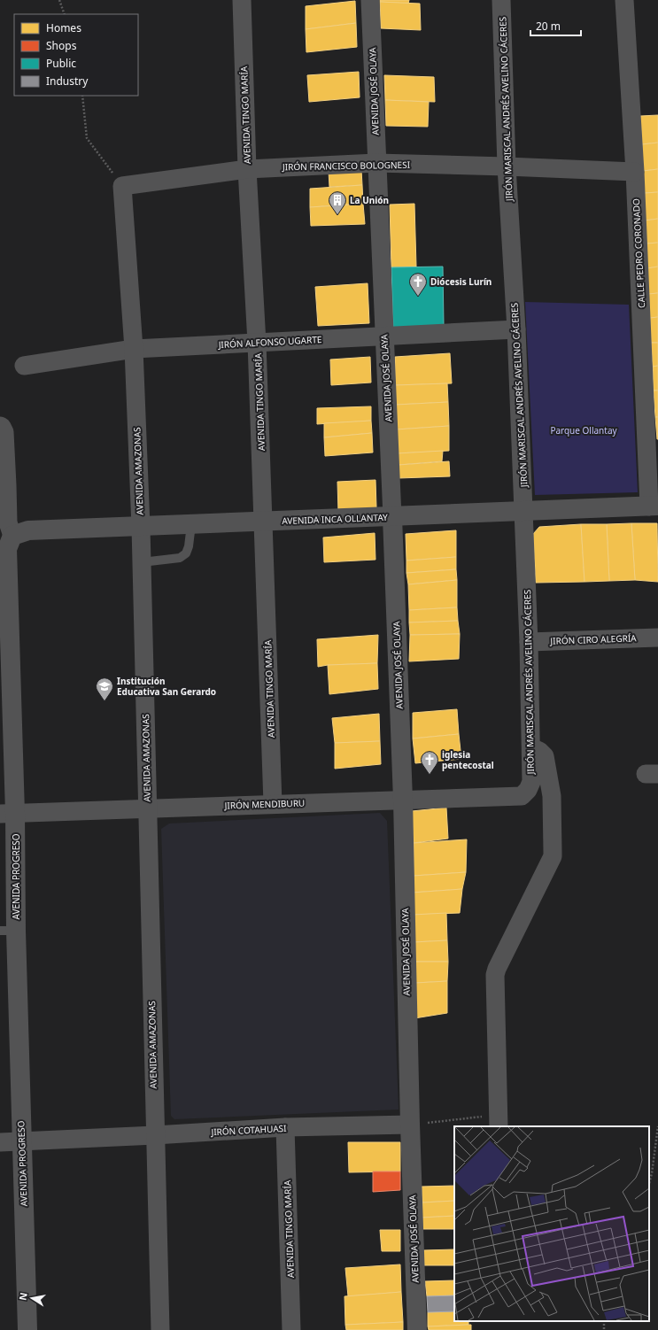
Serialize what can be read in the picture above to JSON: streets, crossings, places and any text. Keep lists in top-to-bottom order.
{
  "streets": {
    "street": [
      "AVENIDA JOSÉ OLAYA",
      "JIRÓN MARISCAL ANDRÉS AVELINO CÁCERES",
      "AVENIDA TINGO MARÍA",
      "JIRÓN FRANCISCO BOLOGNESI",
      "CALLE PEDRO CORONADO",
      "JIRÓN ALFONSO UGARTE",
      "AVENIDA AMAZONAS",
      "AVENIDA INCA OLLANTAY",
      "JIRÓN CIRO ALEGRÍA",
      "JIRÓN MENDIBURU",
      "AVENIDA PROGRESO",
      "JIRÓN COTAHUASI"
    ]
  },
  "crossings": [
    ["AVENIDA JOSÉ OLAYA", "JIRÓN FRANCISCO BOLOGNESI"],
    ["AVENIDA JOSÉ OLAYA", "JIRÓN ALFONSO UGARTE"],
    ["AVENIDA JOSÉ OLAYA", "AVENIDA INCA OLLANTAY"],
    ["AVENIDA JOSÉ OLAYA", "JIRÓN MENDIBURU"],
    ["AVENIDA JOSÉ OLAYA", "JIRÓN COTAHUASI"],
    ["JIRÓN MARISCAL ANDRÉS AVELINO CÁCERES", "JIRÓN FRANCISCO BOLOGNESI"],
    ["JIRÓN MARISCAL ANDRÉS AVELINO CÁCERES", "JIRÓN ALFONSO UGARTE"],
    ["JIRÓN MARISCAL ANDRÉS AVELINO CÁCERES", "AVENIDA INCA OLLANTAY"],
    ["JIRÓN MARISCAL ANDRÉS AVELINO CÁCERES", "JIRÓN CIRO ALEGRÍA"],
    ["JIRÓN MARISCAL ANDRÉS AVELINO CÁCERES", "JIRÓN MENDIBURU"],
    ["AVENIDA TINGO MARÍA", "JIRÓN FRANCISCO BOLOGNESI"],
    ["AVENIDA TINGO MARÍA", "JIRÓN ALFONSO UGARTE"],
    ["AVENIDA TINGO MARÍA", "AVENIDA INCA OLLANTAY"],
    ["AVENIDA TINGO MARÍA", "JIRÓN MENDIBURU"],
    ["AVENIDA TINGO MARÍA", "JIRÓN COTAHUASI"],
    ["JIRÓN FRANCISCO BOLOGNESI", "CALLE PEDRO CORONADO"],
    ["JIRÓN FRANCISCO BOLOGNESI", "AVENIDA AMAZONAS"],
    ["CALLE PEDRO CORONADO", "AVENIDA INCA OLLANTAY"],
    ["JIRÓN ALFONSO UGARTE", "AVENIDA AMAZONAS"],
    ["AVENIDA AMAZONAS", "AVENIDA INCA OLLANTAY"],
    ["AVENIDA AMAZONAS", "JIRÓN MENDIBURU"],
    ["AVENIDA AMAZONAS", "JIRÓN COTAHUASI"],
    ["AVENIDA INCA OLLANTAY", "AVENIDA PROGRESO"],
    ["JIRÓN MENDIBURU", "AVENIDA PROGRESO"],
    ["AVENIDA PROGRESO", "JIRÓN COTAHUASI"]
  ],
  "parks": ["Parque Ollantay"],
  "places": {
    "building": ["La Unión"],
    "church": ["Diócesis Lurín", "iglesia pentecostal"],
    "school or university": ["Institución Educativa San Gerardo"]
  },
  "legend": [
    "Homes",
    "Shops",
    "Public",
    "Industry"
  ],
  "scale_bar": "20 m",
  "north": "left"
}
